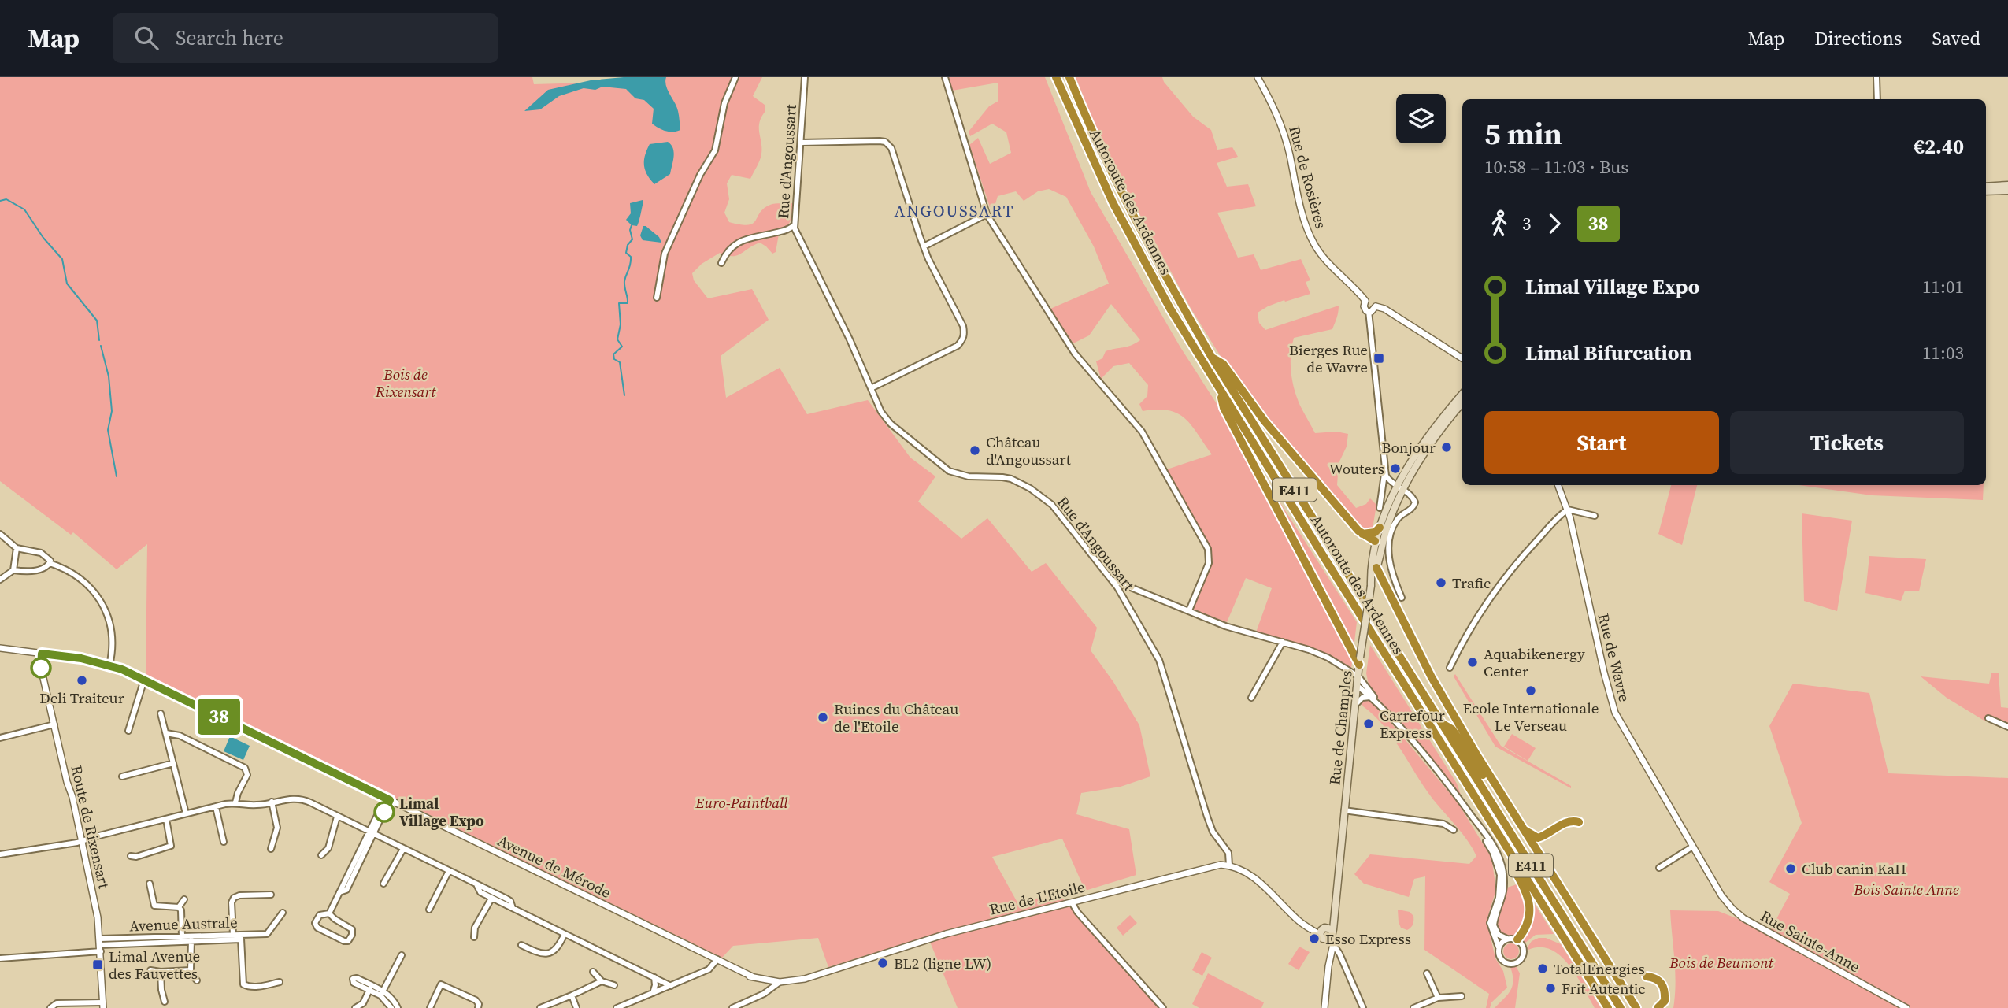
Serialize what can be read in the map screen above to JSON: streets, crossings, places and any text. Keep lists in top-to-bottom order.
{
  "streets": {
    "highway": ["Autoroute des Ardennes", "E411"],
    "main road": ["Rue de Champles"],
    "street": [
      "Rue d'Angoussart",
      "Rue de Rosières",
      "Rue de Wavre",
      "Route de Rixensart",
      "Avenue de Mérode",
      "Rue de L'Etoile",
      "Avenue Australe",
      "Rue Sainte-Anne"
    ]
  },
  "crossings": [
    ["Rue d'Angoussart", "Rue de L'Etoile"],
    ["Rue de Wavre", "Rue Sainte-Anne"],
    ["Route de Rixensart", "Avenue de Mérode"],
    ["Route de Rixensart", "Avenue Australe"],
    ["Avenue de Mérode", "Rue de L'Etoile"]
  ],
  "districts": ["ANGOUSSART"],
  "parks": [
    "Bois de Rixensart",
    "Euro-Paintball",
    "Bois Sainte Anne",
    "Bois de Beumont"
  ],
  "places": {
    "transit": ["Bierges Rue de Wavre", "Limal Avenue des Fauvettes"],
    "other": [
      "Bonjour",
      "Château d'Angoussart",
      "Wouters",
      "Trafic",
      "Aquabikenergy Center",
      "Deli Traiteur",
      "Ecole Internationale Le Verseau",
      "Ruines du Château de l'Etoile",
      "Carrefour Express",
      "Limal Village Expo",
      "Club canin KaH",
      "Esso Express",
      "BL2 (ligne LW)",
      "TotalEnergies",
      "Frit Autentic"
    ]
  },
  "lines": ["bus line 38"],
  "page": {
    "header": "Map",
    "search": "Search here",
    "nav": ["Map", "Directions", "Saved"],
    "on_map": "38",
    "heading": ["5 min", "10:58 – 11:03 · Bus", "€2.40"],
    "legs": ["3", "38"],
    "list": [
      {
        "name": "Limal Village Expo",
        "value": "11:01"
      },
      {
        "name": "Limal Bifurcation",
        "value": "11:03"
      }
    ],
    "buttons": ["Start", "Tickets"]
  }
}
